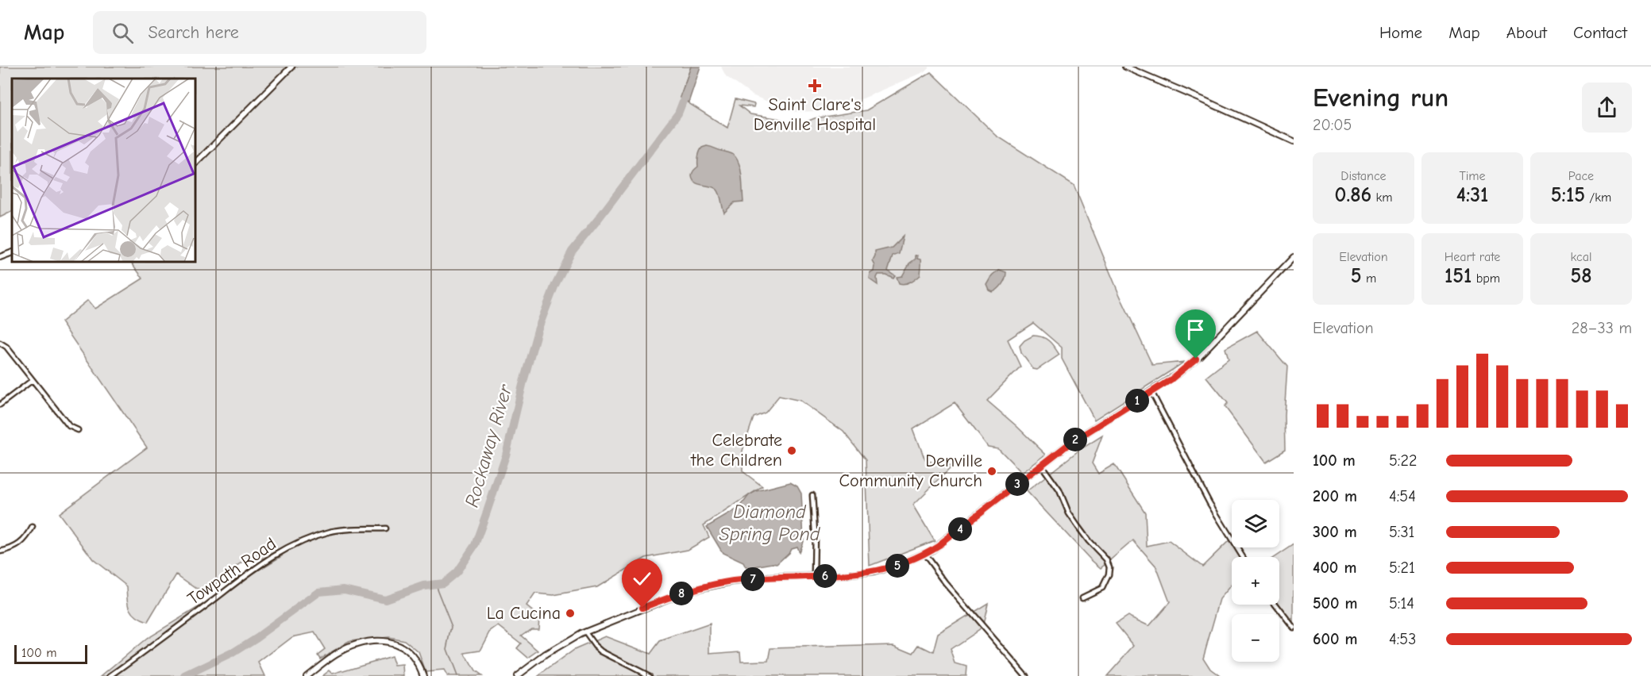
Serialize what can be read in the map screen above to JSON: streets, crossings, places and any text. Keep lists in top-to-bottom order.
{
  "streets": {
    "street": ["Towpath Road"]
  },
  "water": ["Rockaway River", "Diamond Spring Pond"],
  "places": {
    "health": ["Saint Clare's Denville Hospital"],
    "other": ["Celebrate the Children", "Denville Community Church", "La Cucina"]
  },
  "scale_bar": "100 m",
  "page": {
    "header": "Map",
    "search": "Search here",
    "nav": [
      "Home",
      "Map",
      "About",
      "Contact"
    ],
    "heading": ["Evening run", "20:05"],
    "stats": [
      ["Distance", "0.86 km"],
      ["Time", "4:31"],
      ["Pace", "5:15 /km"],
      ["Elevation", "5 m"],
      ["Heart rate", "151 bpm"],
      ["kcal", "58"]
    ],
    "chart": ["Elevation", "28–33 m"],
    "pins": [
      "1",
      "2",
      "3",
      "4",
      "5",
      "6",
      "7",
      "8"
    ],
    "list": [
      {
        "name": "100 m",
        "note": "5:22"
      },
      {
        "name": "200 m",
        "note": "4:54"
      },
      {
        "name": "300 m",
        "note": "5:31"
      },
      {
        "name": "400 m",
        "note": "5:21"
      },
      {
        "name": "500 m",
        "note": "5:14"
      },
      {
        "name": "600 m",
        "note": "4:53"
      }
    ],
    "map_buttons": ["+", "−"],
    "scale": "100 m"
  }
}
